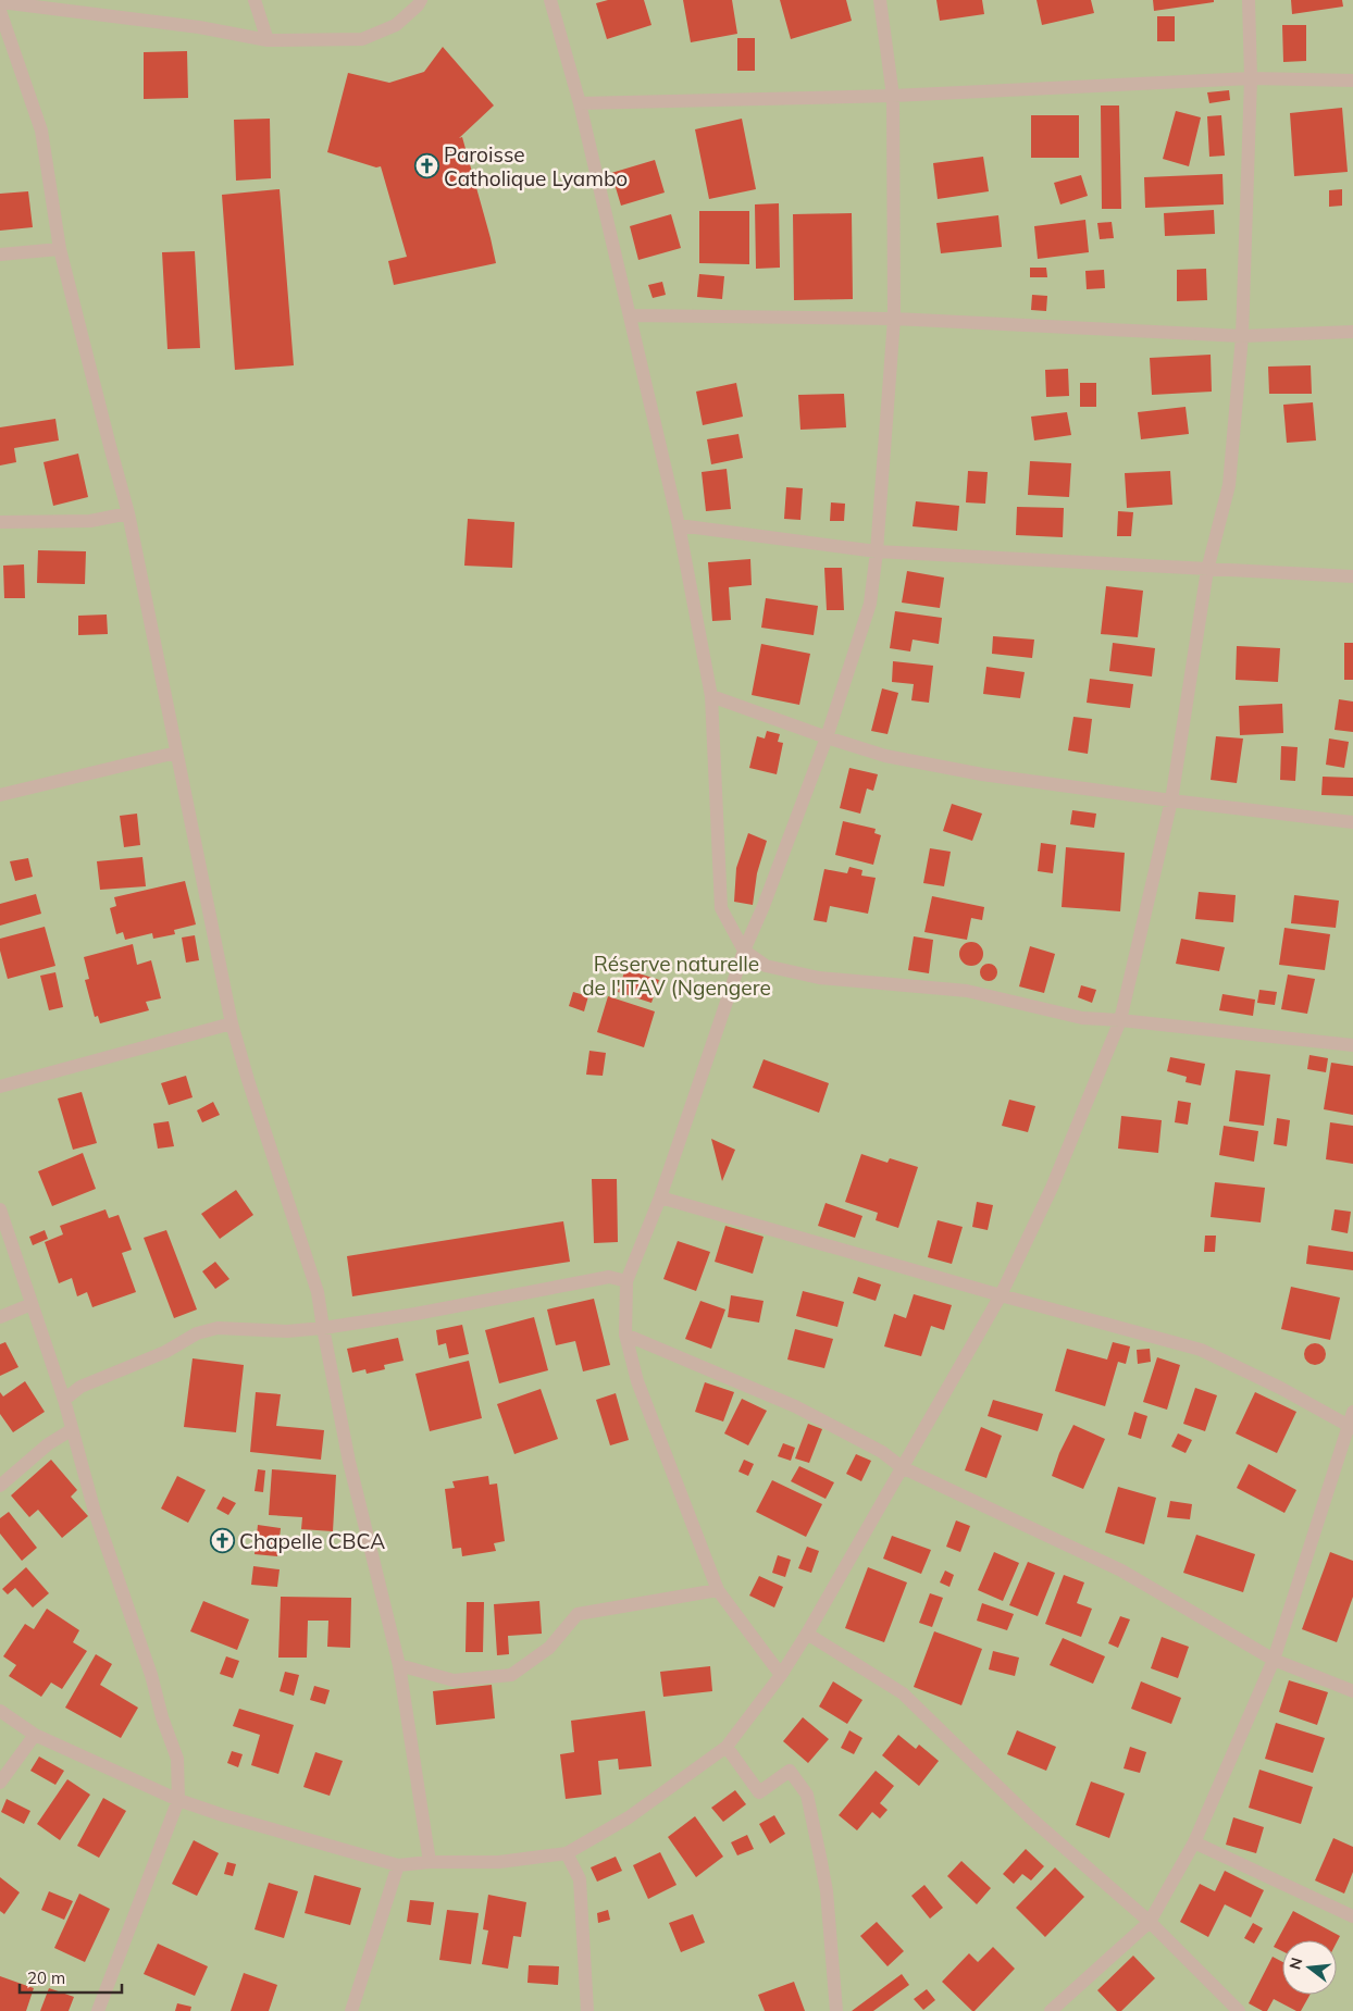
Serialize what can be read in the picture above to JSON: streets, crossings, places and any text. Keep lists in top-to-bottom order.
{
  "parks": ["Réserve naturelle de l'ITAV (Ngengere"],
  "places": {
    "church": ["Paroisse Catholique Lyambo", "Chapelle CBCA"]
  },
  "scale_bar": "20 m",
  "north": "left"
}
